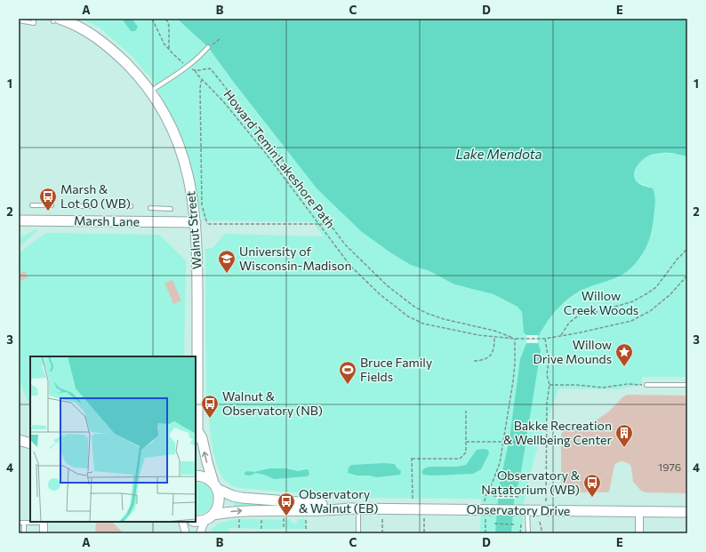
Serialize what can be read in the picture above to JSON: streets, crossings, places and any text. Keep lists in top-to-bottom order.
{
  "streets": {
    "street": ["Marsh Lane", "Walnut Street", "Observatory Drive"],
    "path": ["Howard Temin Lakeshore Path"]
  },
  "crossings": [
    ["Marsh Lane", "Walnut Street"],
    ["Walnut Street", "Observatory Drive"]
  ],
  "water": ["Lake Mendota"],
  "parks": ["Willow Creek Woods"],
  "places": {
    "bus stop": [
      "Marsh & Lot 60 (WB)",
      "Walnut & Observatory (NB)",
      "Observatory & Natatorium (WB)",
      "Observatory & Walnut (EB)"
    ],
    "school or university": ["University of Wisconsin-Madison"],
    "place": ["Willow Drive Mounds"],
    "sports": ["Bruce Family Fields"],
    "building": ["Bakke Recreation & Wellbeing Center"]
  },
  "house_numbers": ["1976"],
  "grid": {
    "columns": [
      "A",
      "B",
      "C",
      "D",
      "E"
    ],
    "rows": [
      "1",
      "2",
      "3",
      "4"
    ]
  }
}
